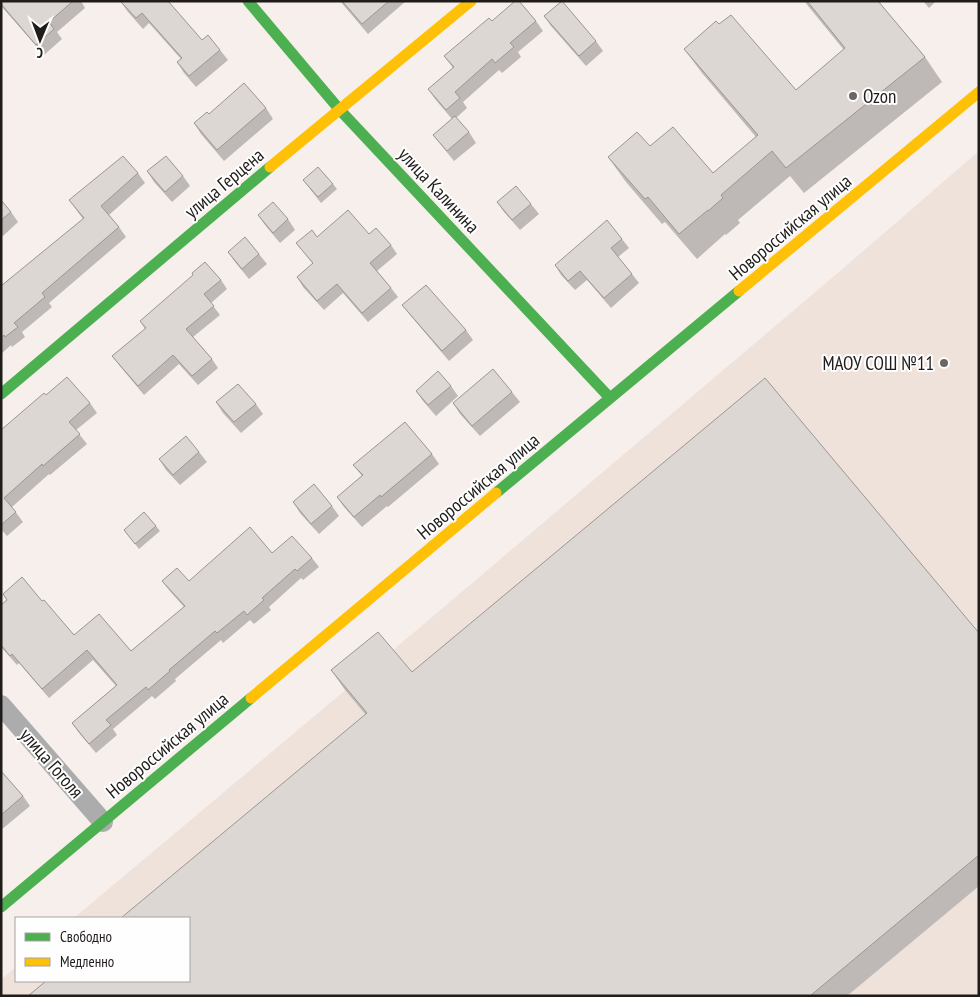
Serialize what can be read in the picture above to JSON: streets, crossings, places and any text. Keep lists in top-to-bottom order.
{
  "streets": {
    "main road": ["улица Герцена", "улица Калинина", "Новороссийская улица"],
    "street": ["улица Гоголя"]
  },
  "crossings": [
    ["улица Герцена", "улица Калинина"],
    ["улица Калинина", "Новороссийская улица"],
    ["Новороссийская улица", "улица Гоголя"]
  ],
  "places": ["Ozon", "МАОУ СОШ №11"],
  "legend": ["Свободно", "Медленно"],
  "north": "bottom"
}
